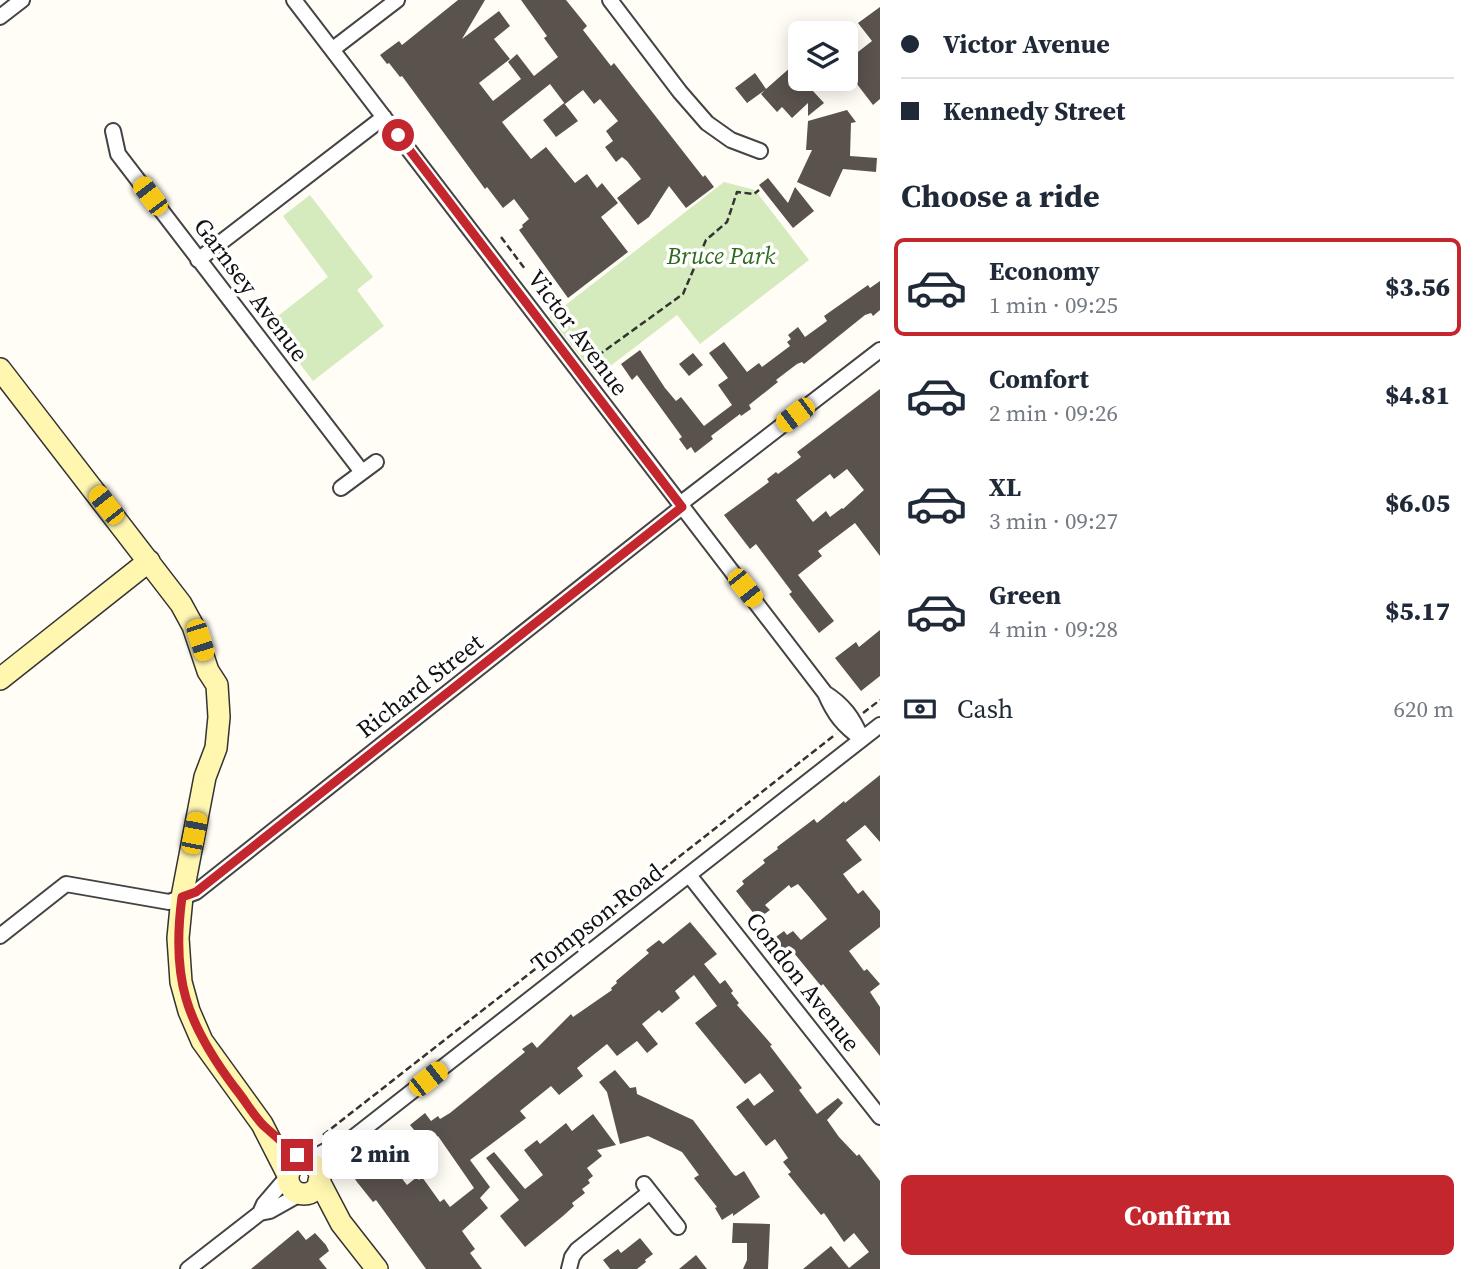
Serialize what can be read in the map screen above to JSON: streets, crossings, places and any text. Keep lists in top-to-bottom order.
{
  "streets": {
    "street": [
      "Garnsey Avenue",
      "Victor Avenue",
      "Richard Street",
      "Tompson Road",
      "Condon Avenue"
    ]
  },
  "crossings": [
    ["Victor Avenue", "Richard Street"],
    ["Victor Avenue", "Tompson Road"],
    ["Tompson Road", "Condon Avenue"]
  ],
  "parks": ["Bruce Park"],
  "page": {
    "banner": ["Victor Avenue", "Kennedy Street"],
    "heading": "Choose a ride",
    "list": [
      {
        "name": "Economy",
        "note": "1 min · 09:25",
        "value": "$3.56"
      },
      {
        "name": "Comfort",
        "note": "2 min · 09:26",
        "value": "$4.81"
      },
      {
        "name": "XL",
        "note": "3 min · 09:27",
        "value": "$6.05"
      },
      {
        "name": "Green",
        "note": "4 min · 09:28",
        "value": "$5.17"
      }
    ],
    "pay": ["Cash", "620 m"],
    "bubble": "2 min",
    "buttons": "Confirm"
  }
}
